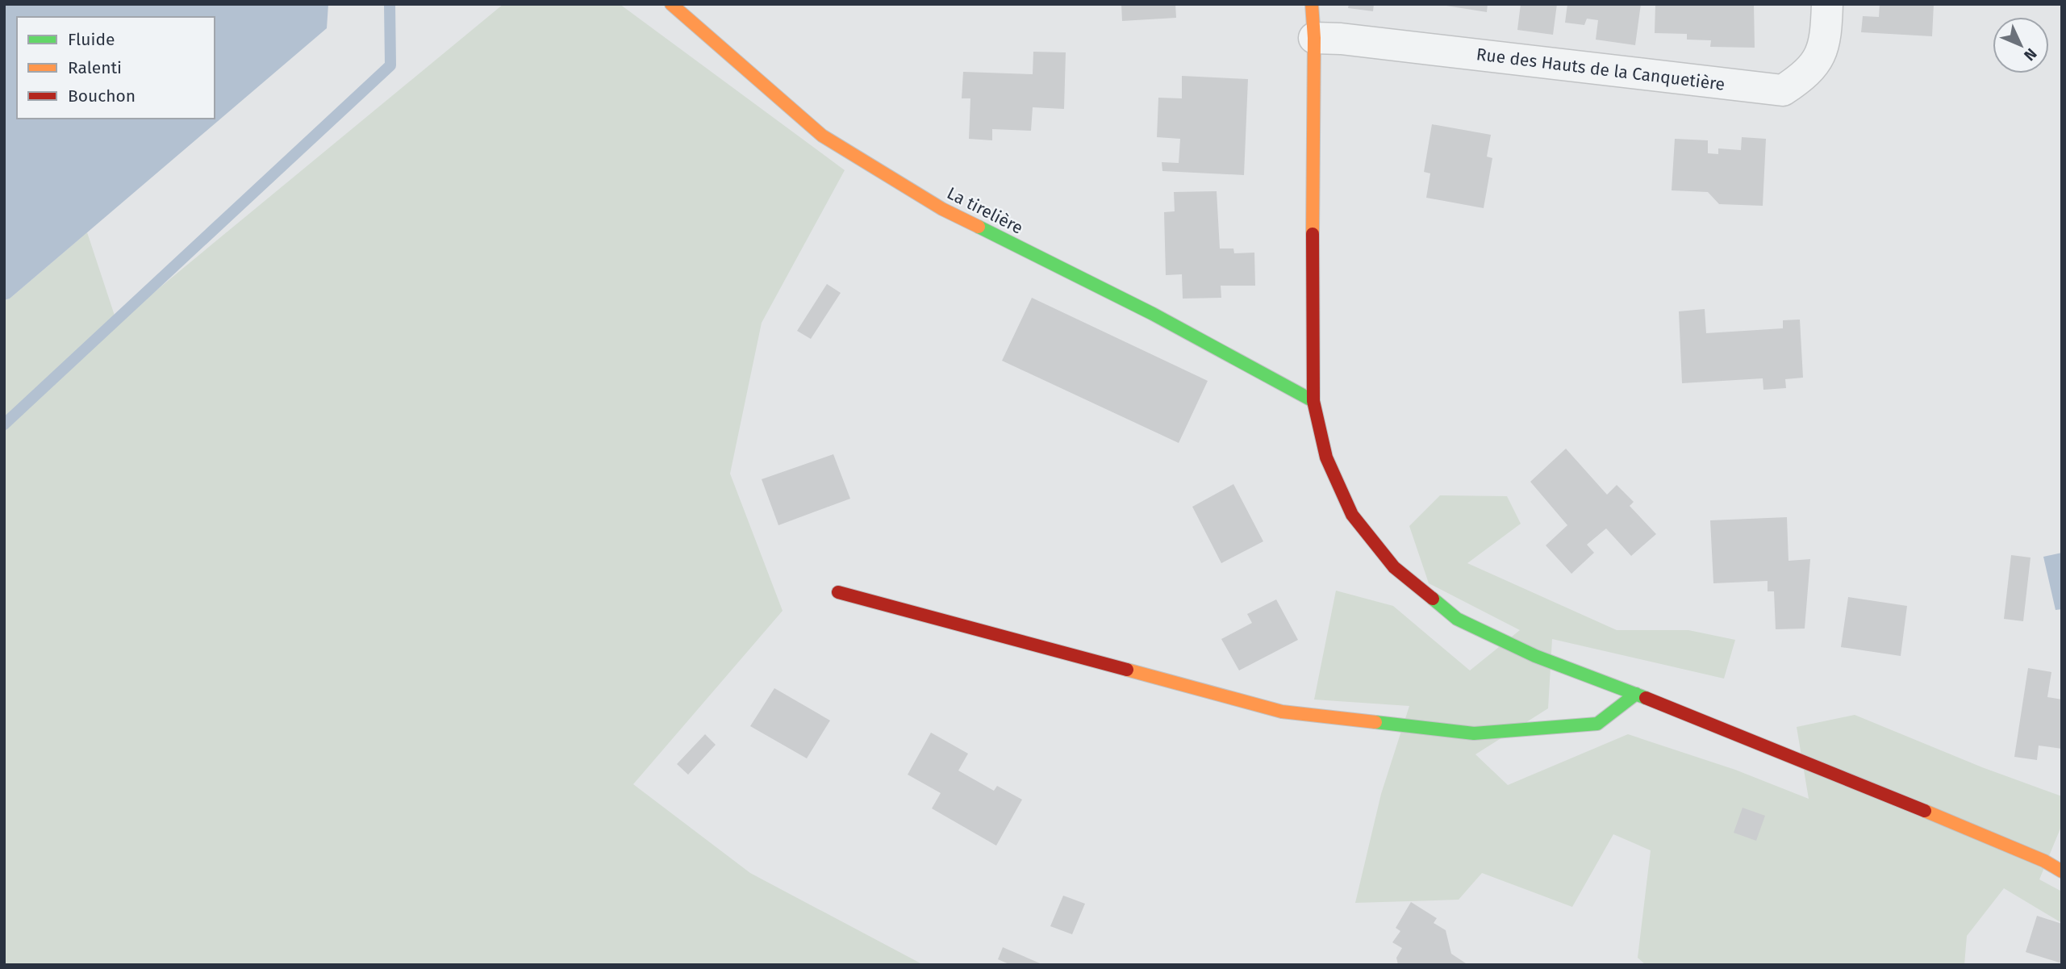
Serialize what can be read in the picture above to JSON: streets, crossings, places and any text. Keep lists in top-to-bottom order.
{
  "streets": {
    "street": ["Rue des Hauts de la Canquetière", "La tirelière"]
  },
  "legend": ["Fluide", "Ralenti", "Bouchon"],
  "north": "bottom right"
}
